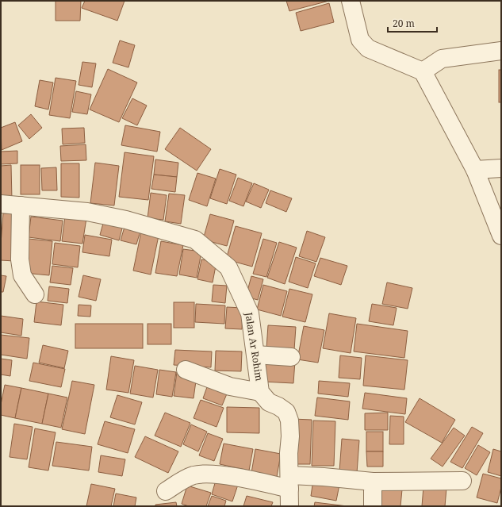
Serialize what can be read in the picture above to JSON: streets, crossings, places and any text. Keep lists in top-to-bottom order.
{
  "streets": {
    "street": ["Jalan Ar Rohim"]
  },
  "scale_bar": "20 m"
}
